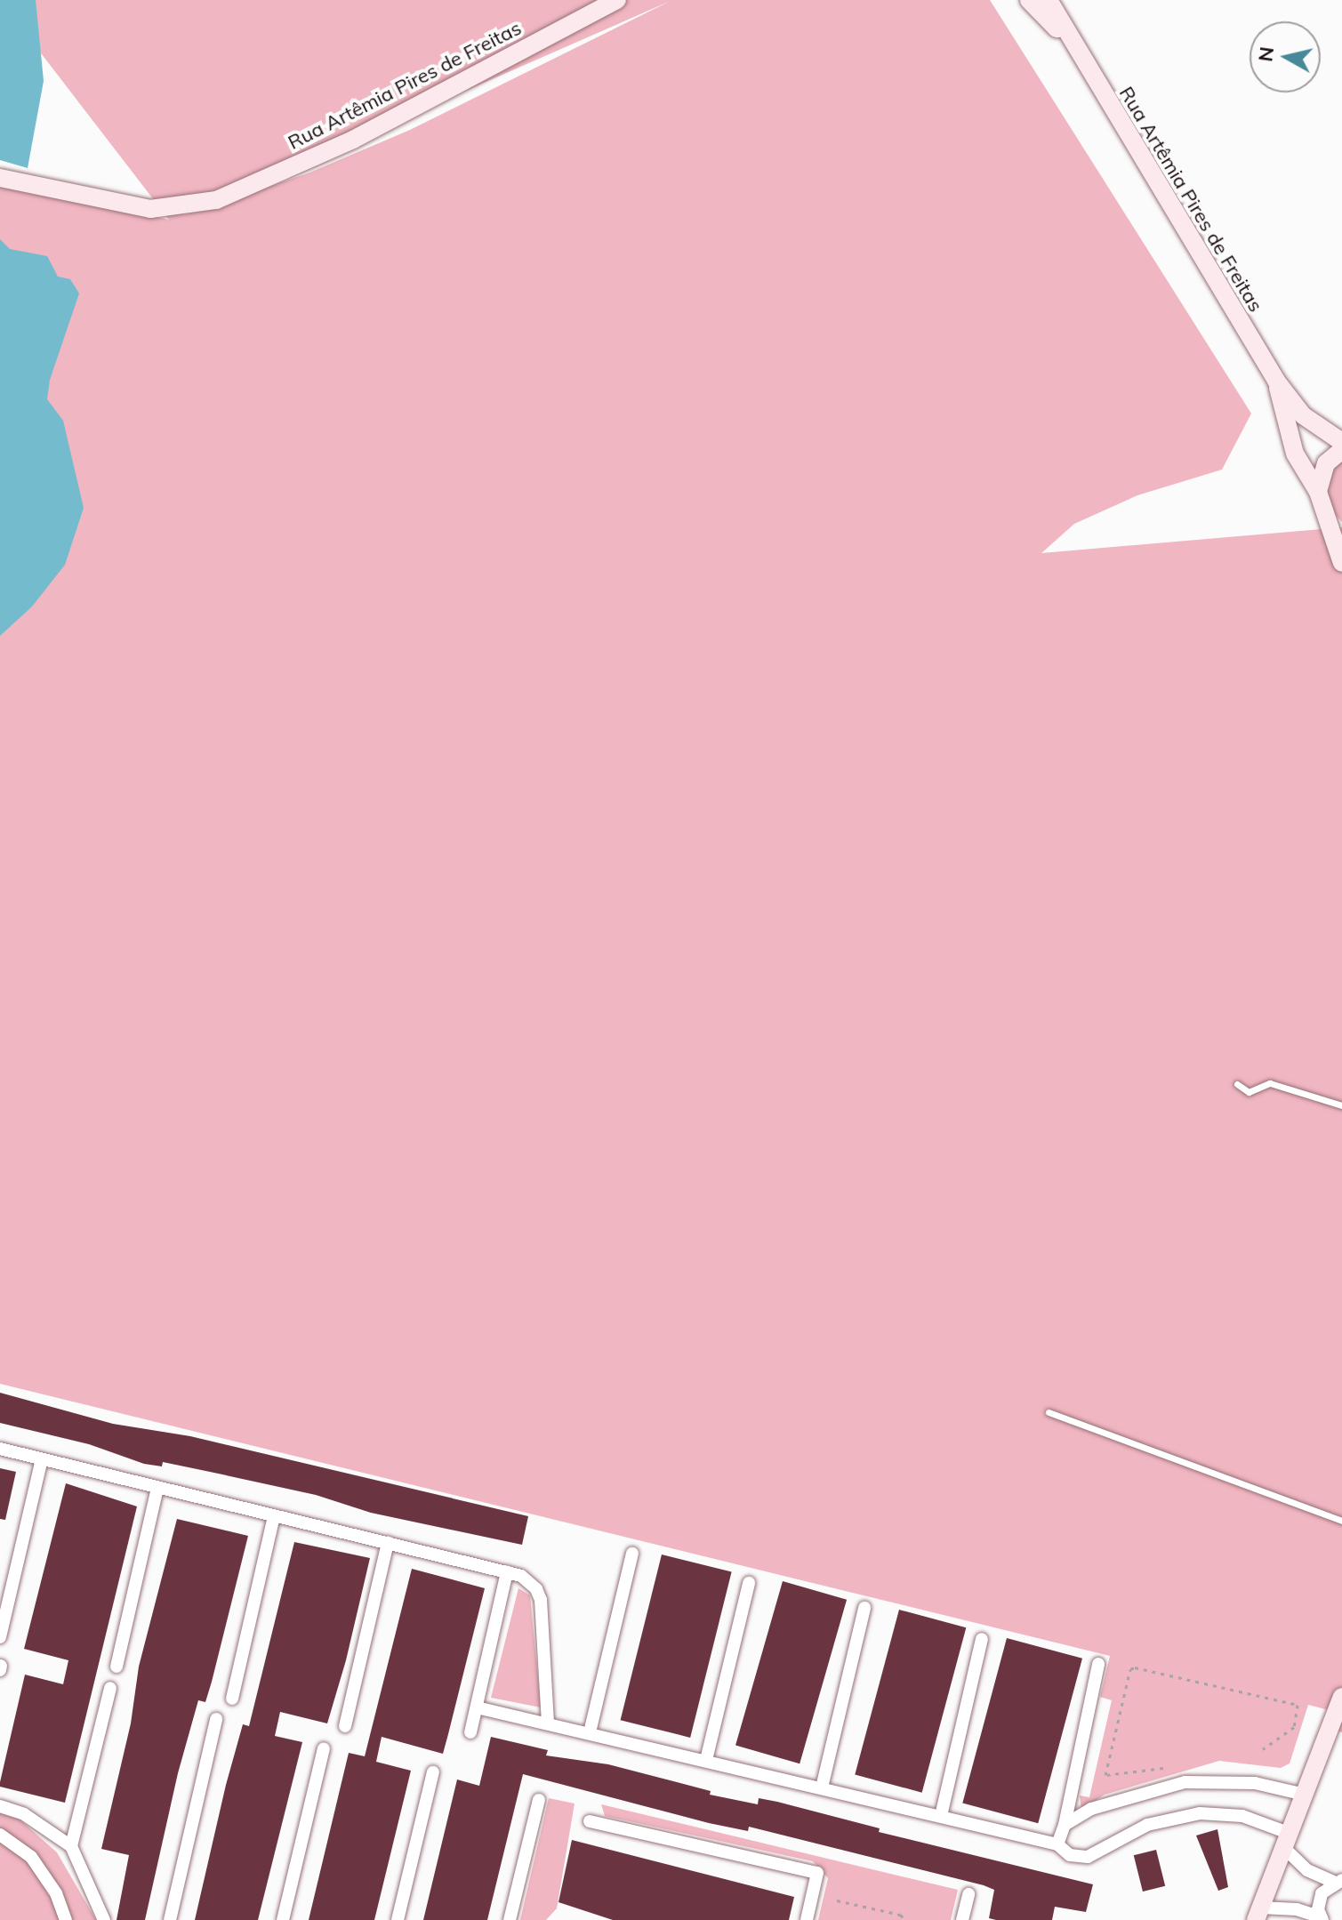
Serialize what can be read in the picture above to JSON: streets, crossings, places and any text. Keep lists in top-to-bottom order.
{
  "streets": {
    "street": ["Rua Artêmia Pires de Freitas"]
  },
  "north": "left"
}
